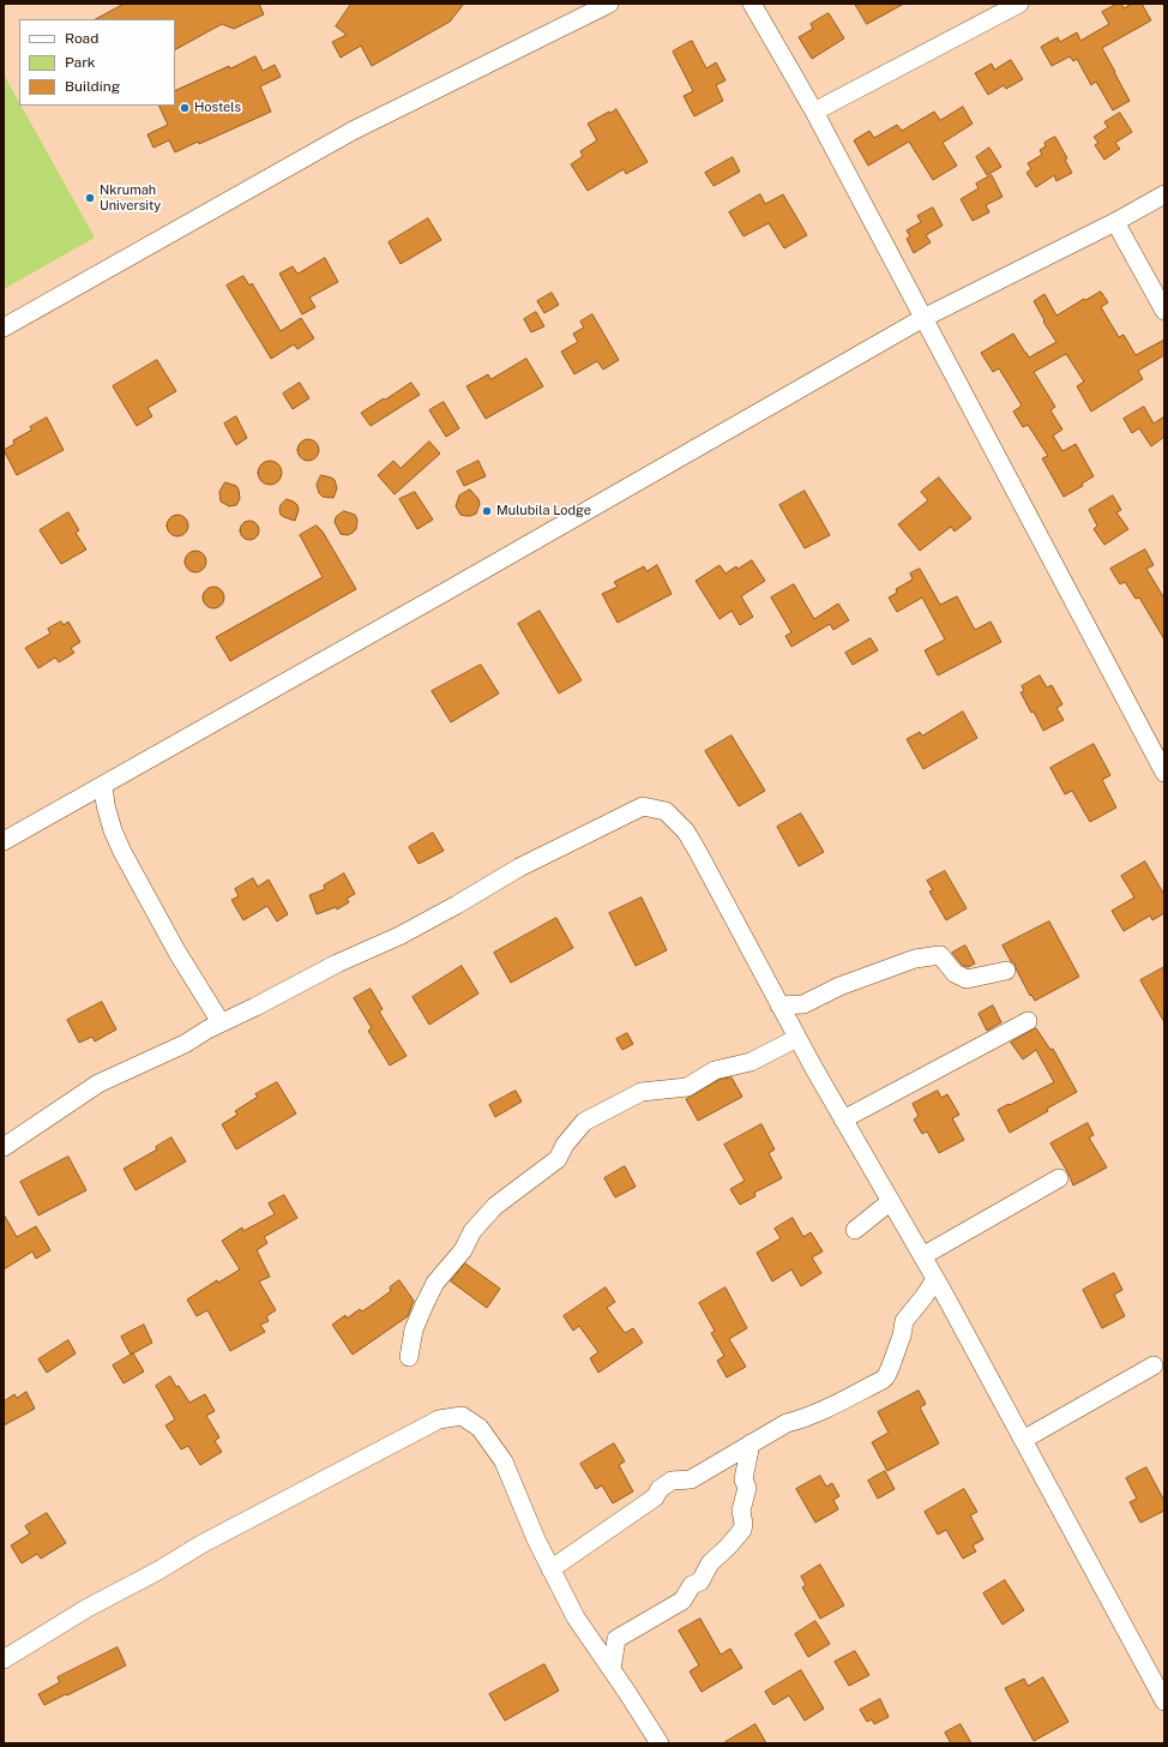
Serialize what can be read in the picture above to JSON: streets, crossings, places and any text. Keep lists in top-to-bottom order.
{
  "places": ["Hostels", "Nkrumah University", "Mulubila Lodge"],
  "legend": ["Road", "Park", "Building"]
}
